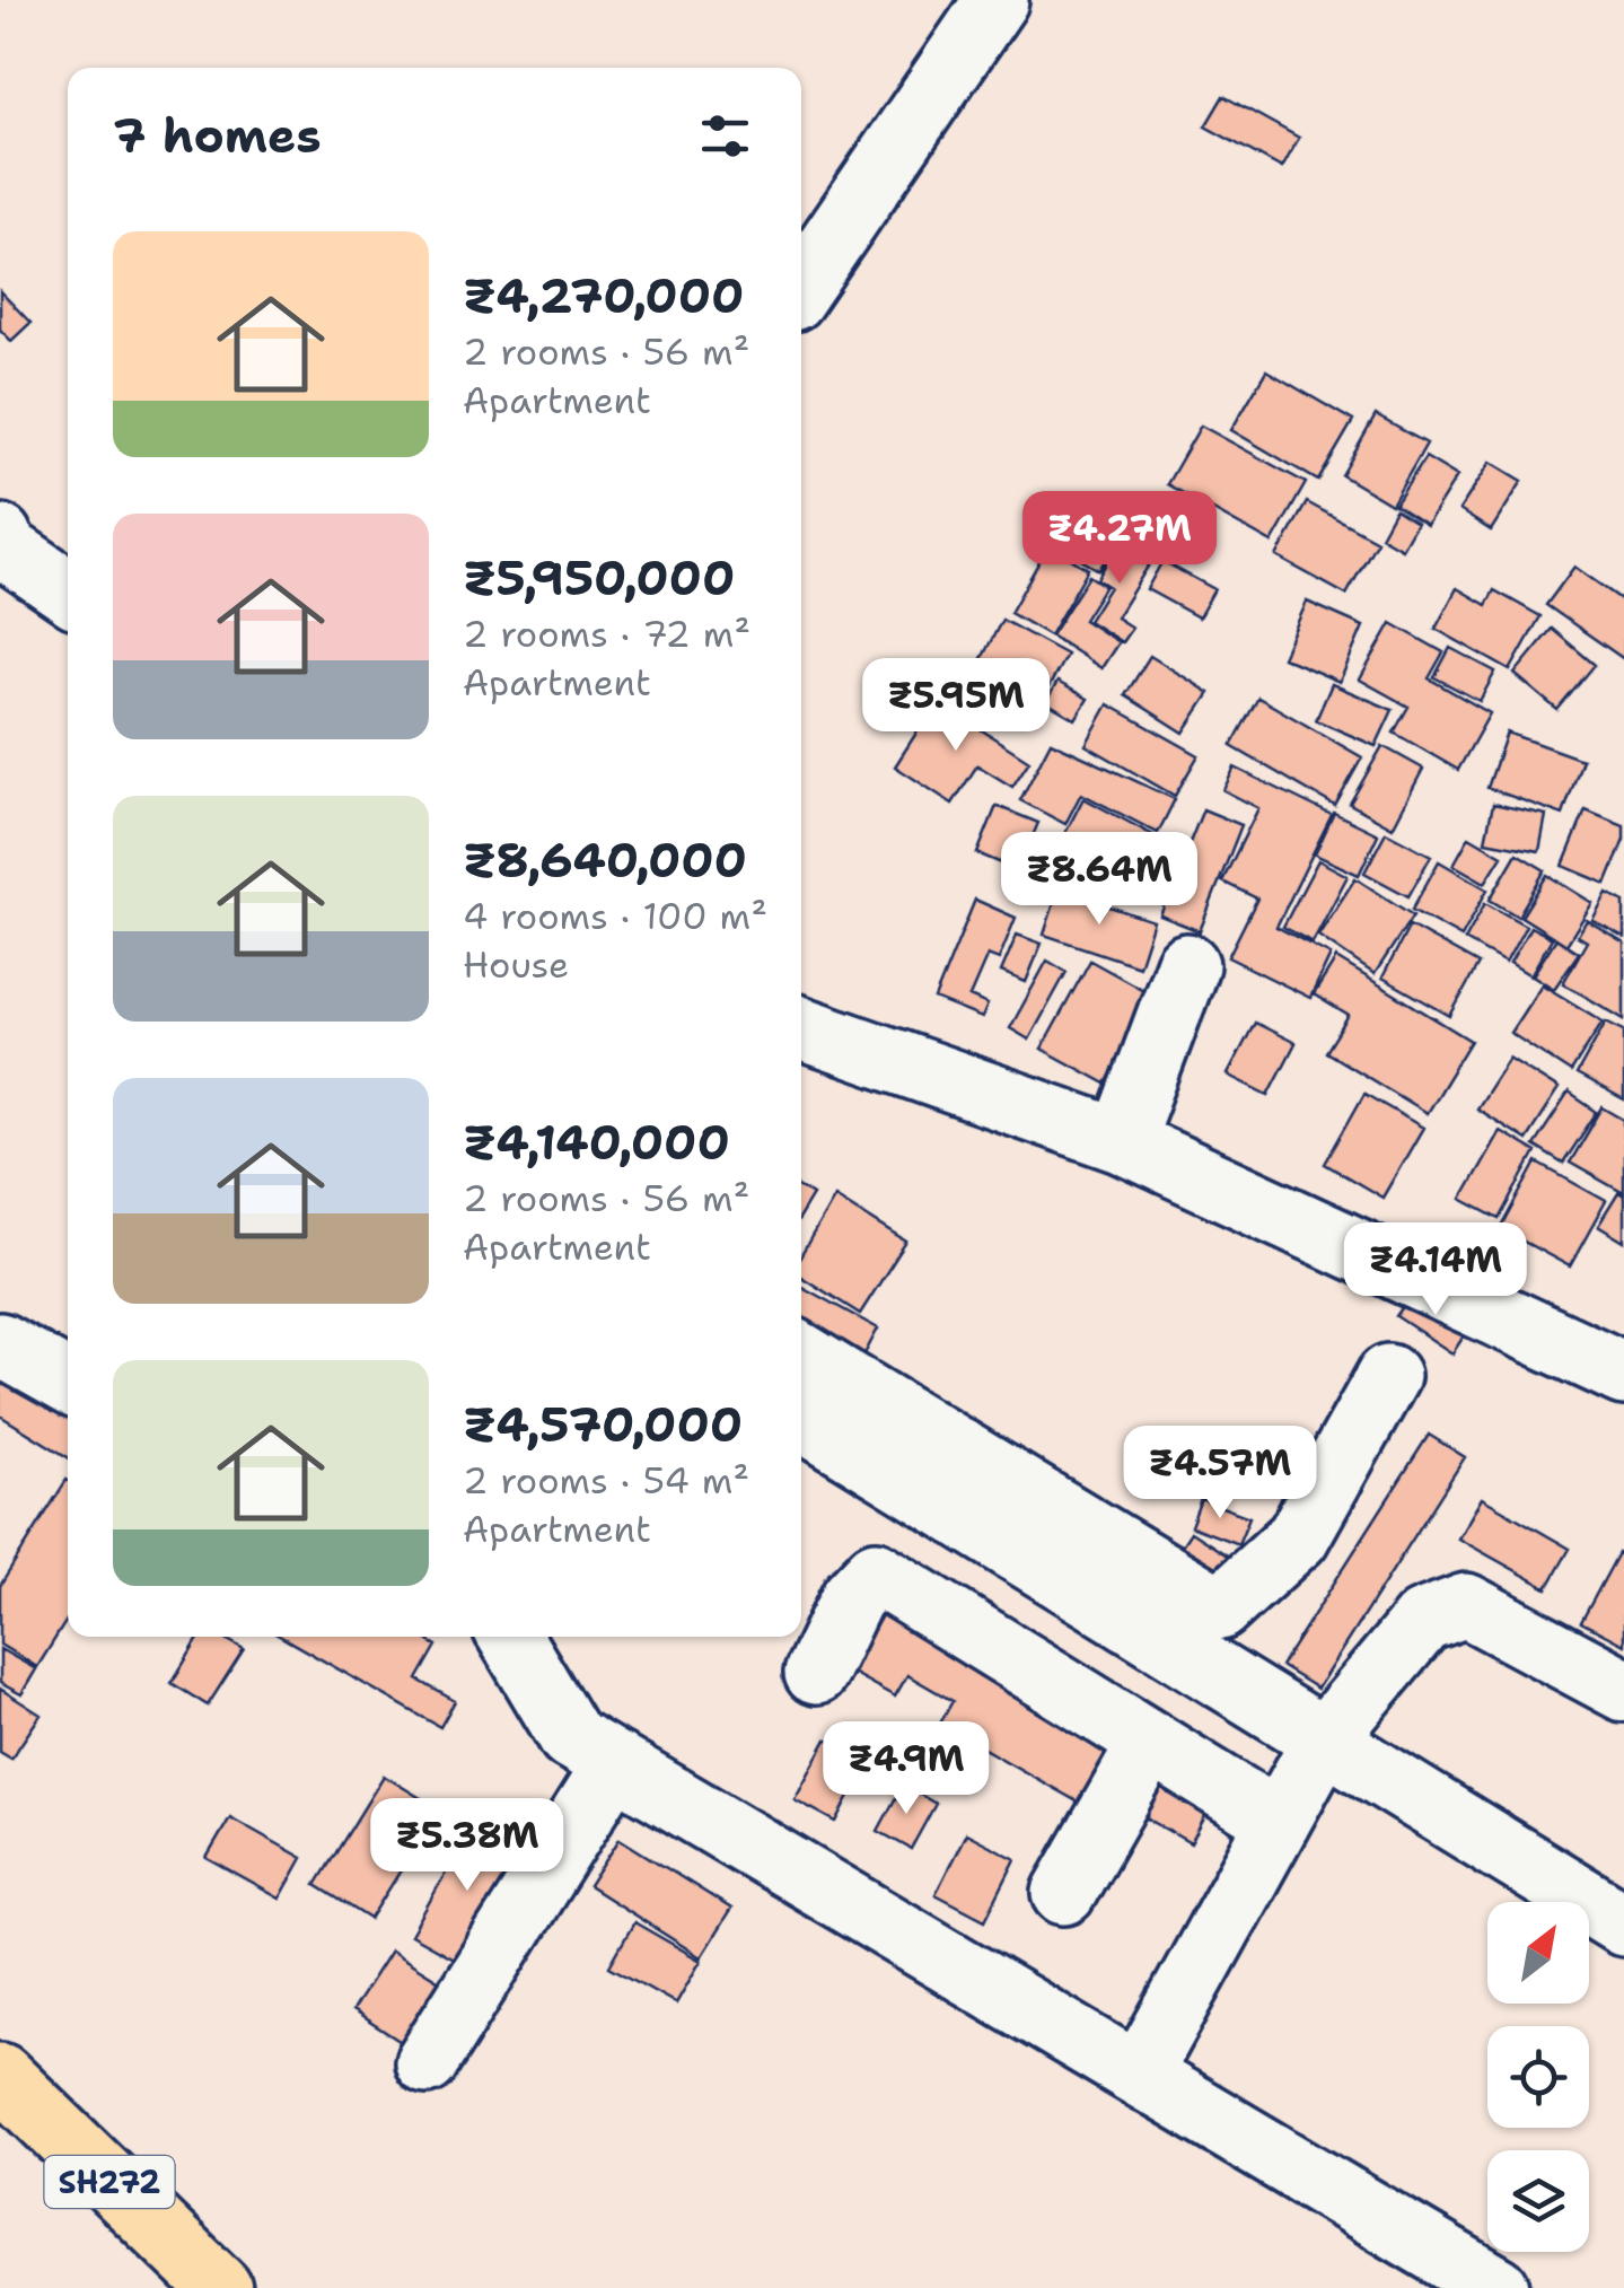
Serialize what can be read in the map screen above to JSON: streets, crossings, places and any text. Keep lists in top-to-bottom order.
{
  "streets": {
    "main road": ["SH272"]
  },
  "north": "top right",
  "page": {
    "heading": "7 homes",
    "list": [
      {
        "name": "₹4,270,000",
        "note": "2 rooms · 56 m² · Apartment"
      },
      {
        "name": "₹5,950,000",
        "note": "2 rooms · 72 m² · Apartment"
      },
      {
        "name": "₹8,640,000",
        "note": "4 rooms · 100 m² · House"
      },
      {
        "name": "₹4,140,000",
        "note": "2 rooms · 56 m² · Apartment"
      },
      {
        "name": "₹4,570,000",
        "note": "2 rooms · 54 m² · Apartment"
      }
    ],
    "price": [
      "₹4.27M",
      "₹5.95M",
      "₹8.64M",
      "₹4.14M",
      "₹4.57M",
      "₹4.9M",
      "₹5.38M"
    ]
  }
}
